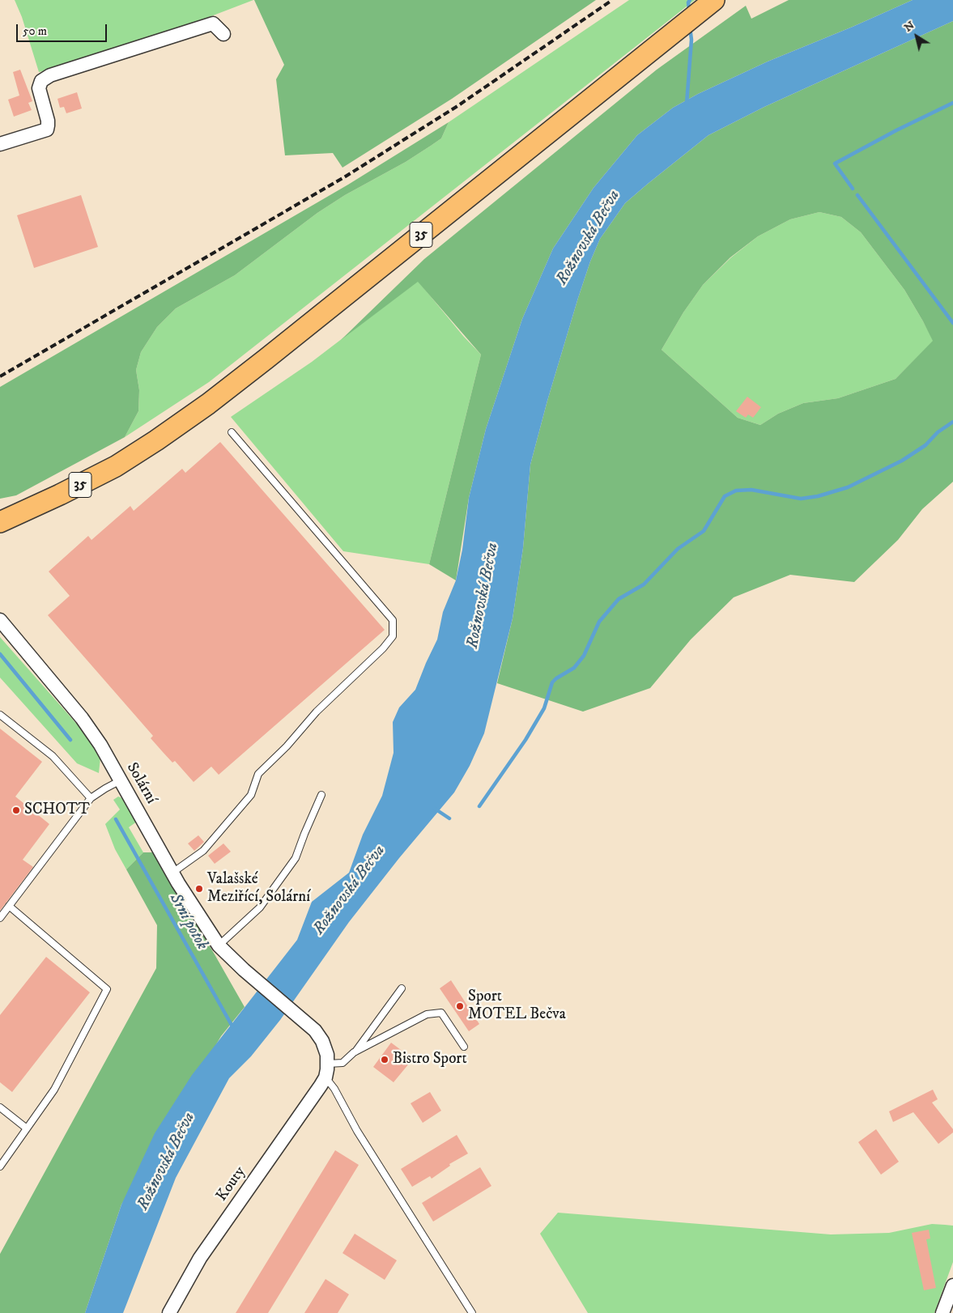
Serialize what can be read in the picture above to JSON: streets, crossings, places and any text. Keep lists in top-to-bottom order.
{
  "streets": {
    "main road": ["35"],
    "street": ["Solární", "Kouty"]
  },
  "crossings": [
    ["Solární", "Kouty"]
  ],
  "water": ["Rožnovská Bečva", "Srní potok"],
  "places": [
    "SCHOTT",
    "Valašské Meziřící, Solární",
    "Sport MOTEL Bečva",
    "Bistro Sport"
  ],
  "scale_bar": "50 m",
  "north": "top left"
}
